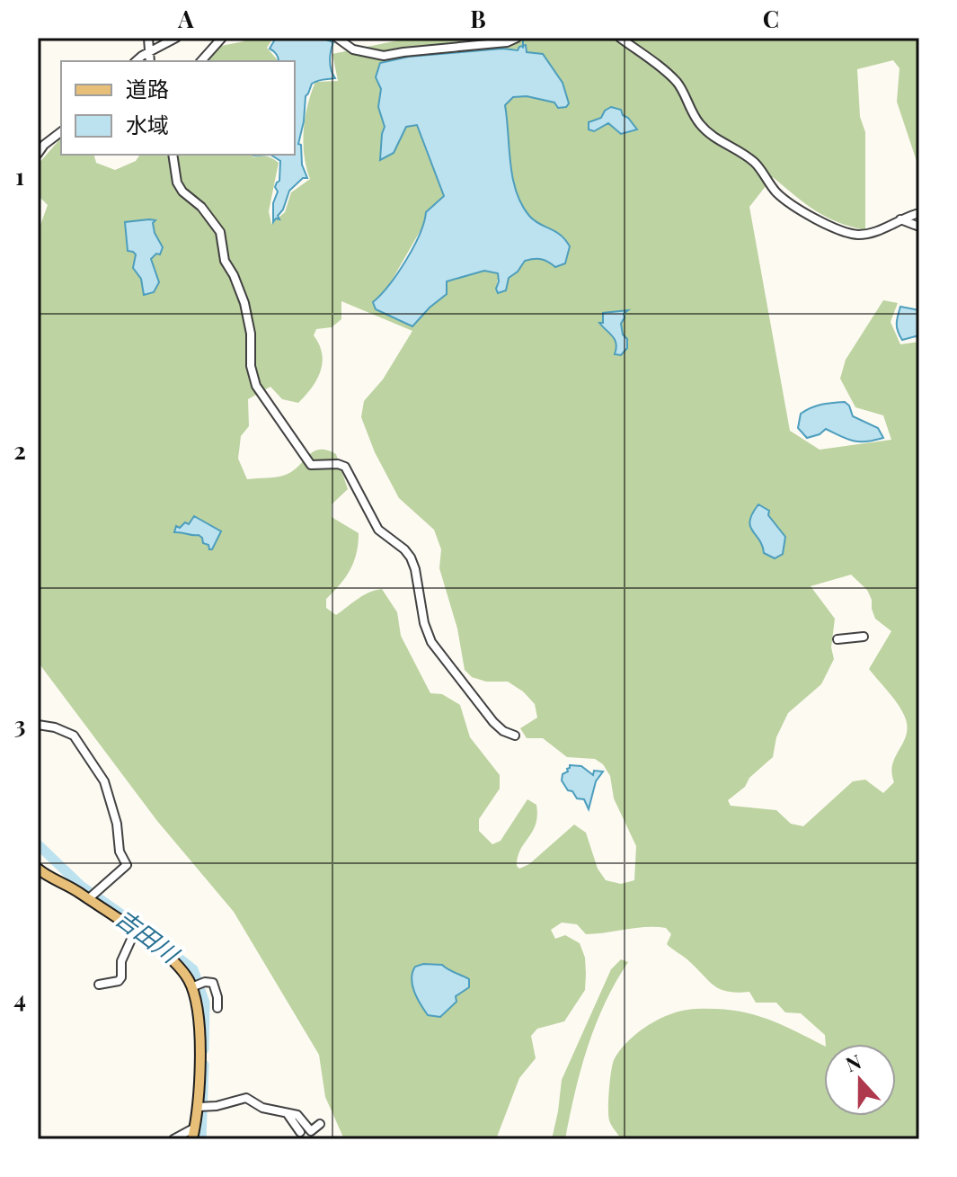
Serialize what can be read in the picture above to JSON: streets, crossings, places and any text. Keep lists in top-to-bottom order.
{
  "water": ["吉田川"],
  "legend": ["道路", "水域"],
  "north": "top",
  "grid": {
    "columns": ["A", "B", "C"],
    "rows": [
      "1",
      "2",
      "3",
      "4"
    ]
  }
}
